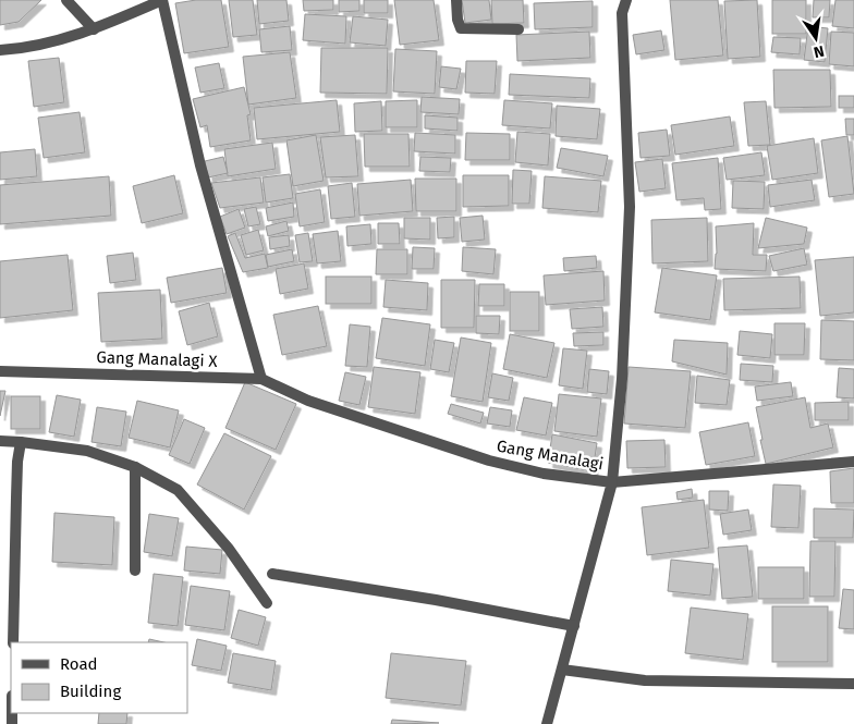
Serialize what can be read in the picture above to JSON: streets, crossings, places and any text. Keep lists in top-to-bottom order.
{
  "streets": {
    "street": ["Gang Manalagi X", "Gang Manalagi"]
  },
  "crossings": [
    ["Gang Manalagi X", "Gang Manalagi"]
  ],
  "legend": ["Road", "Building"],
  "north": "bottom"
}
